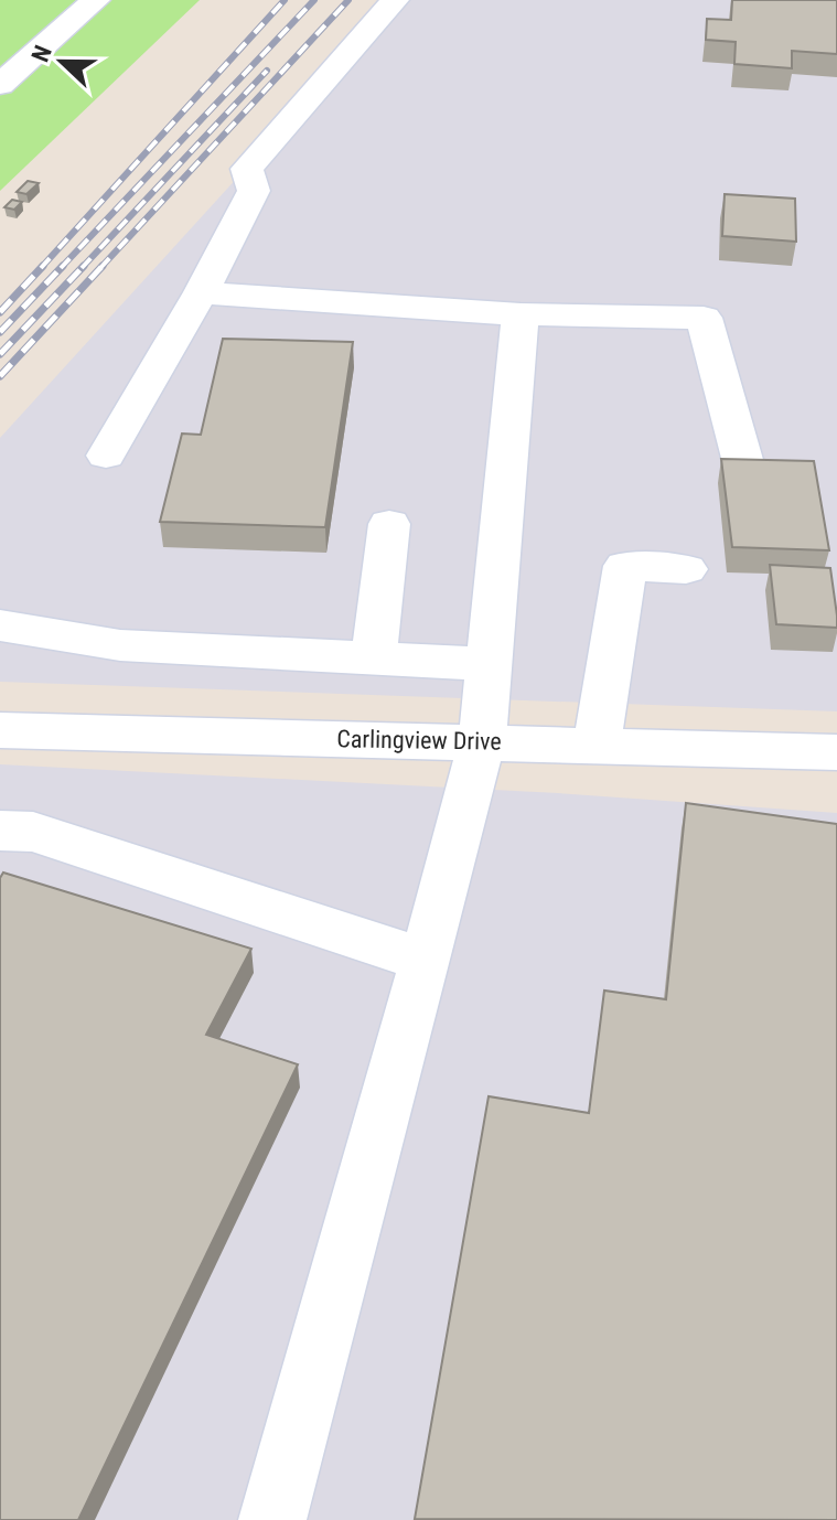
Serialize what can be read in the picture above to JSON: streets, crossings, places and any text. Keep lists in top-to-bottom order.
{
  "streets": {
    "street": ["Carlingview Drive"]
  },
  "north": "left"
}
